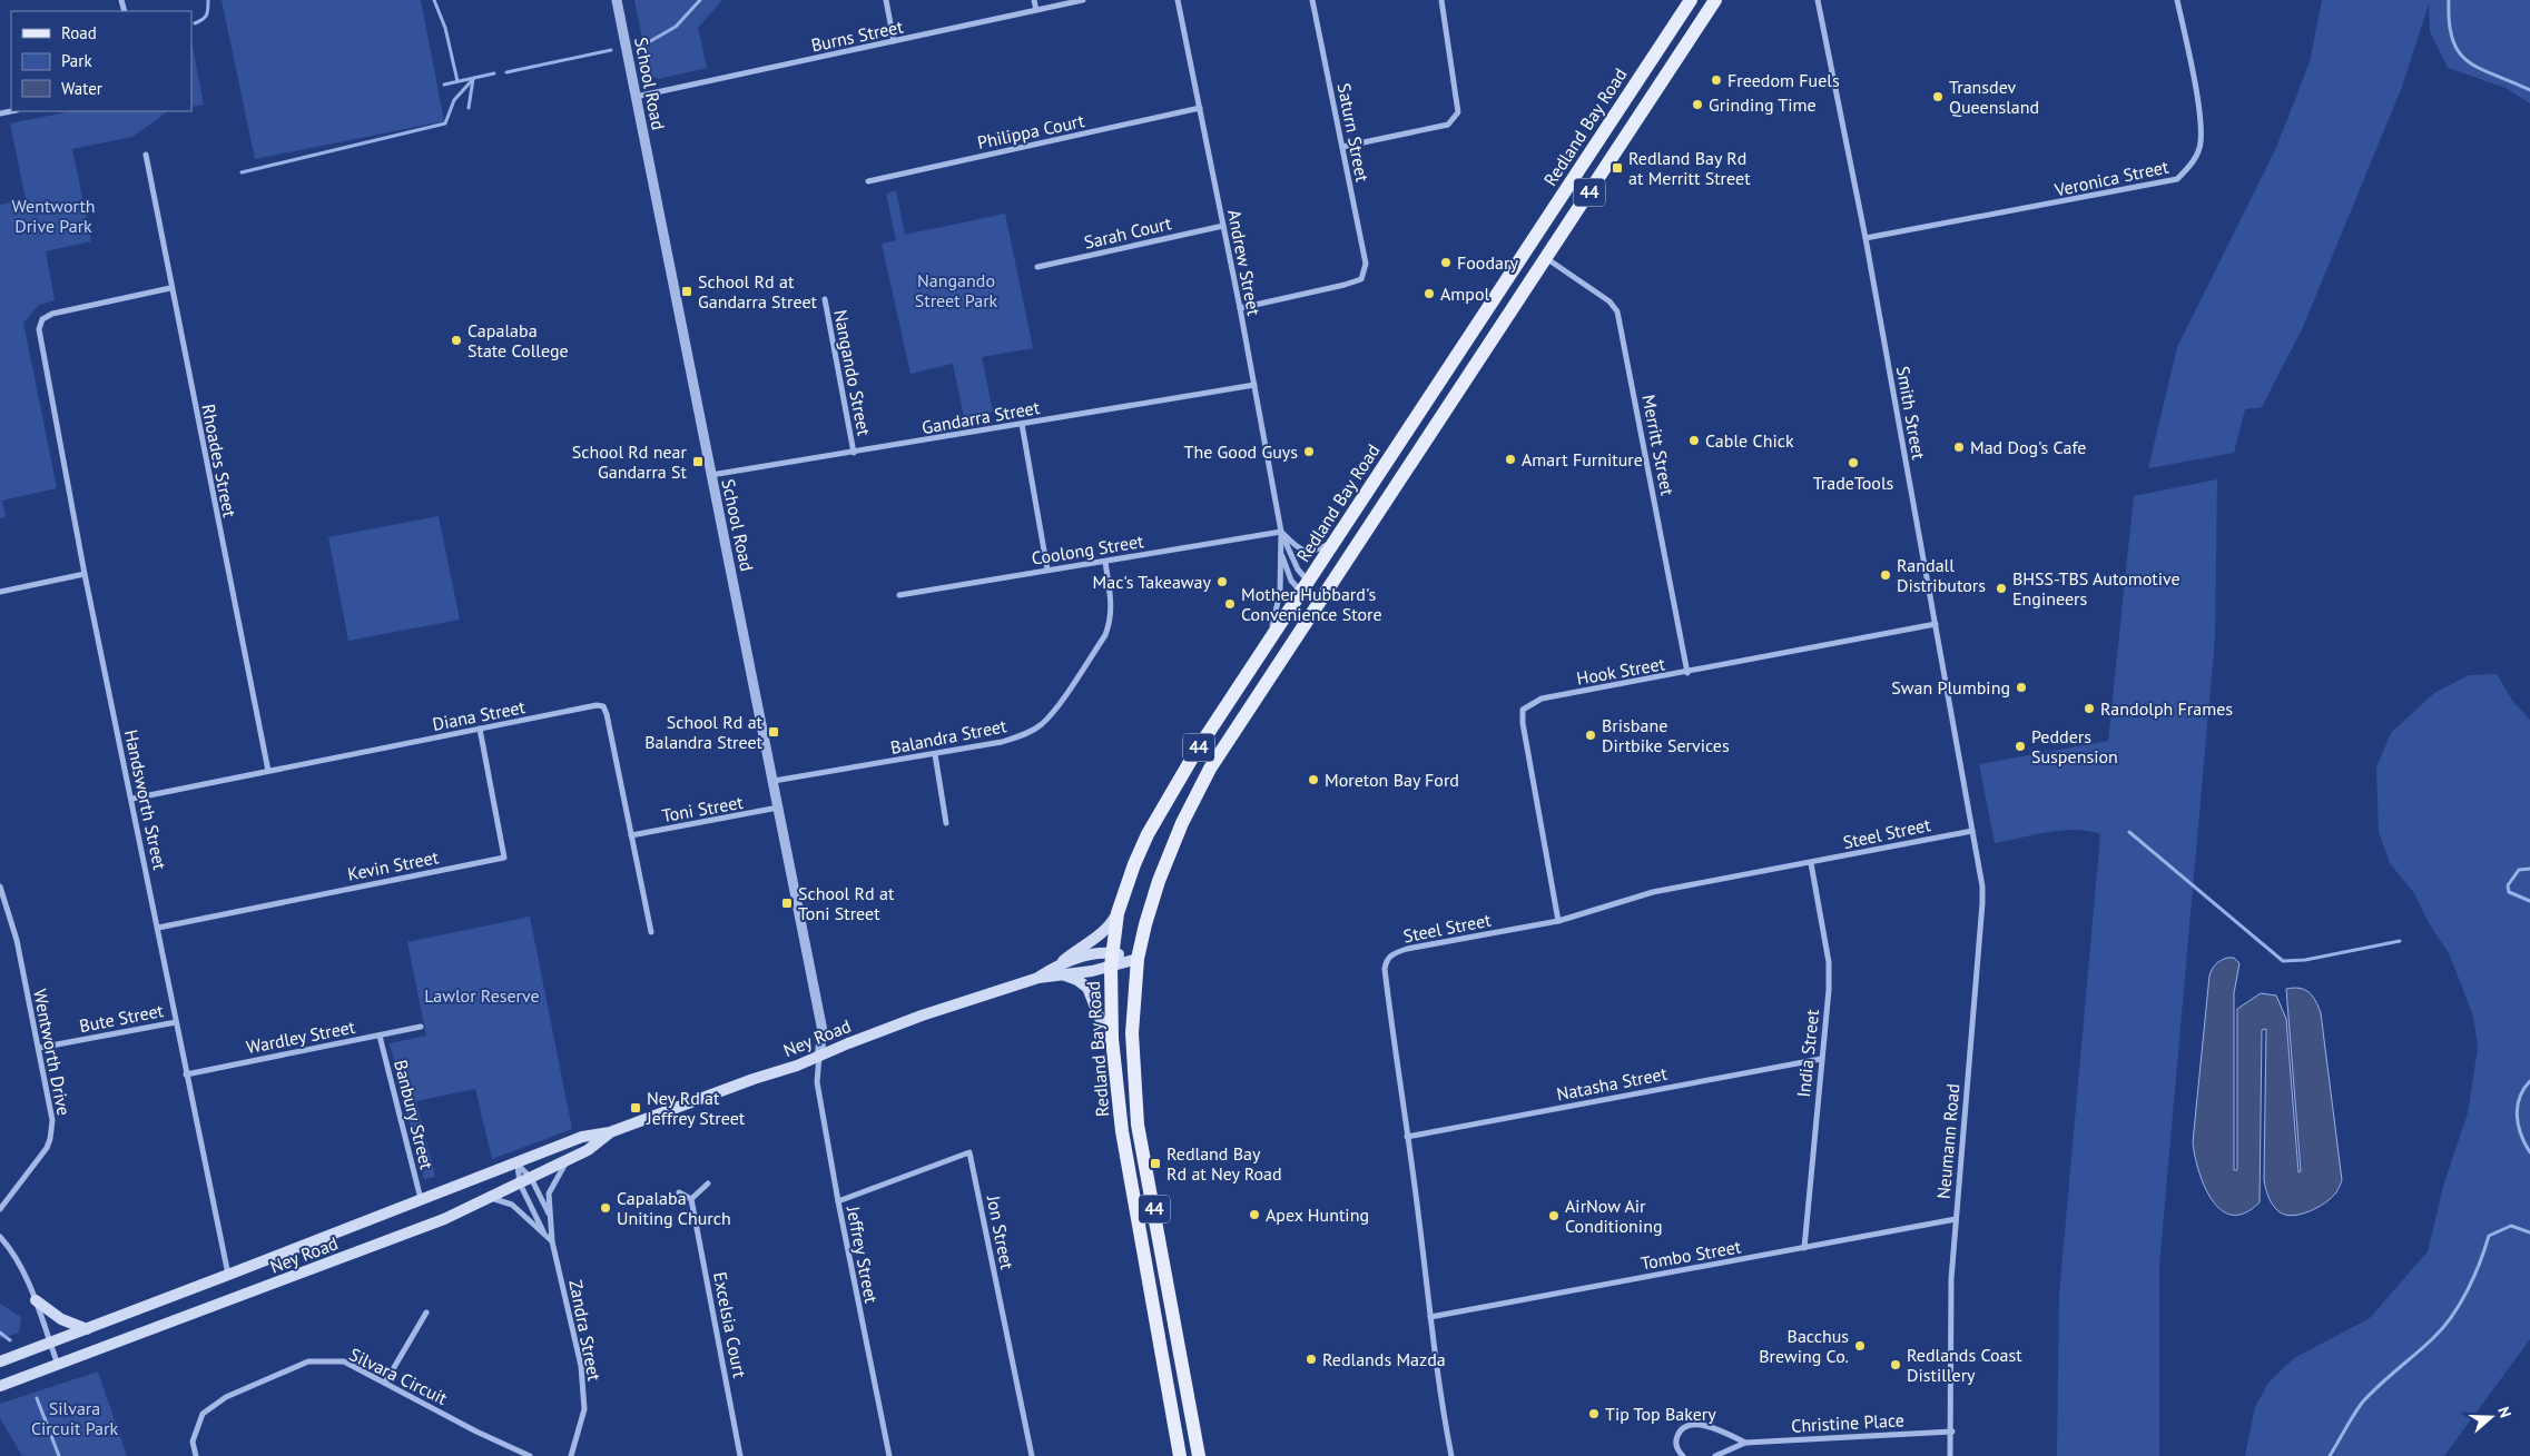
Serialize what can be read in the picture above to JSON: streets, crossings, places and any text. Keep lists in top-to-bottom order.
{
  "streets": {
    "main road": ["Redland Bay Road", "44", "Ney Road"],
    "street": [
      "Burns Street",
      "School Road",
      "Philippa Court",
      "Saturn Street",
      "Veronica Street",
      "Sarah Court",
      "Andrew Street",
      "Nangando Street",
      "Smith Street",
      "Gandarra Street",
      "Merritt Street",
      "Rhoades Street",
      "Coolong Street",
      "Hook Street",
      "Diana Street",
      "Balandra Street",
      "Handsworth Street",
      "Toni Street",
      "Steel Street",
      "Kevin Street",
      "Bute Street",
      "Wardley Street",
      "Wentworth Drive",
      "India Street",
      "Natasha Street",
      "Banbury Street",
      "Neumann Road",
      "Jon Street",
      "Jeffrey Street",
      "Tombo Street",
      "Excelsia Court",
      "Zandra Street",
      "Silvara Circuit",
      "Christine Place"
    ]
  },
  "crossings": [
    ["Burns Street", "School Road"],
    ["School Road", "Gandarra Street"],
    ["School Road", "Balandra Street"],
    ["School Road", "Toni Street"],
    ["School Road", "Ney Road"],
    ["School Road", "Jeffrey Street"],
    ["Redland Bay Road", "Andrew Street"],
    ["Redland Bay Road", "Merritt Street"],
    ["Redland Bay Road", "Ney Road"],
    ["Philippa Court", "Andrew Street"],
    ["Saturn Street", "Andrew Street"],
    ["Veronica Street", "Smith Street"],
    ["Sarah Court", "Andrew Street"],
    ["Andrew Street", "Gandarra Street"],
    ["Andrew Street", "Coolong Street"],
    ["Nangando Street", "Gandarra Street"],
    ["Smith Street", "Hook Street"],
    ["Smith Street", "Steel Street"],
    ["Smith Street", "Neumann Road"],
    ["Merritt Street", "Hook Street"],
    ["Rhoades Street", "Diana Street"],
    ["Rhoades Street", "Handsworth Street"],
    ["Coolong Street", "Balandra Street"],
    ["Hook Street", "Steel Street"],
    ["Diana Street", "Handsworth Street"],
    ["Diana Street", "Toni Street"],
    ["Diana Street", "Kevin Street"],
    ["Handsworth Street", "Kevin Street"],
    ["Handsworth Street", "Bute Street"],
    ["Handsworth Street", "Wardley Street"],
    ["Handsworth Street", "Ney Road"],
    ["Steel Street", "India Street"],
    ["Steel Street", "Natasha Street"],
    ["Steel Street", "Neumann Road"],
    ["Steel Street", "Tombo Street"],
    ["Bute Street", "Wentworth Drive"],
    ["Wardley Street", "Banbury Street"],
    ["Ney Road", "Banbury Street"],
    ["Ney Road", "Jeffrey Street"],
    ["Ney Road", "Zandra Street"],
    ["India Street", "Natasha Street"],
    ["India Street", "Tombo Street"],
    ["Neumann Road", "Tombo Street"],
    ["Neumann Road", "Christine Place"],
    ["Jon Street", "Jeffrey Street"]
  ],
  "parks": [
    "Wentworth Drive Park",
    "Nangando Street Park",
    "Lawlor Reserve",
    "Silvara Circuit Park"
  ],
  "places": {
    "other": [
      "Freedom Fuels",
      "Transdev Queensland",
      "Grinding Time",
      "Foodary",
      "Ampol",
      "Capalaba State College",
      "Cable Chick",
      "Mad Dog's Cafe",
      "The Good Guys",
      "Amart Furniture",
      "TradeTools",
      "Randall Distributors",
      "Mac's Takeaway",
      "BHSS-TBS Automotive Engineers",
      "Mother Hubbard's Convenience Store",
      "Swan Plumbing",
      "Randolph Frames",
      "Brisbane Dirtbike Services",
      "Pedders Suspension",
      "Moreton Bay Ford",
      "Capalaba Uniting Church",
      "Apex Hunting",
      "AirNow Air Conditioning",
      "Bacchus Brewing Co.",
      "Redlands Mazda",
      "Redlands Coast Distillery",
      "Tip Top Bakery"
    ],
    "transit": [
      "Redland Bay Rd at Merritt Street",
      "School Rd at Gandarra Street",
      "School Rd near Gandarra St",
      "School Rd at Balandra Street",
      "School Rd at Toni Street",
      "Ney Rd at Jeffrey Street",
      "Redland Bay Rd at Ney Road"
    ]
  },
  "legend": ["Road", "Park", "Water"],
  "north": "right"
}
